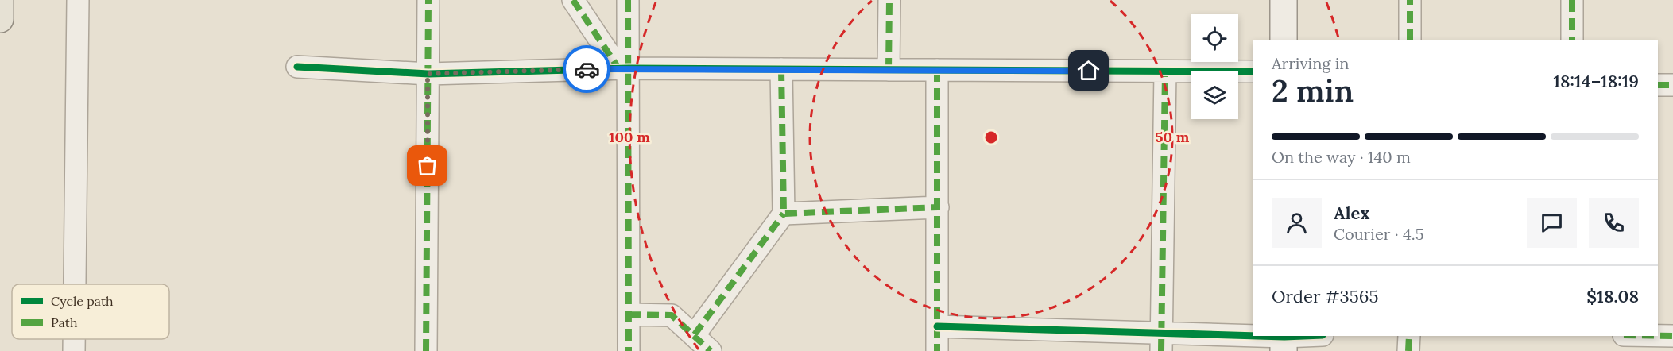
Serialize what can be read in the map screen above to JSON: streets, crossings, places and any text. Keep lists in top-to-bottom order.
{
  "legend": ["Cycle path", "Path"],
  "page": {
    "heading": ["2 min", "Arriving in", "18:14–18:19"],
    "panel": [
      "Alex",
      "Courier · 4.5",
      "Order #3565",
      "$18.08"
    ],
    "bar": "On the way · 140 m"
  },
  "rings": ["50 m", "100 m"]
}
